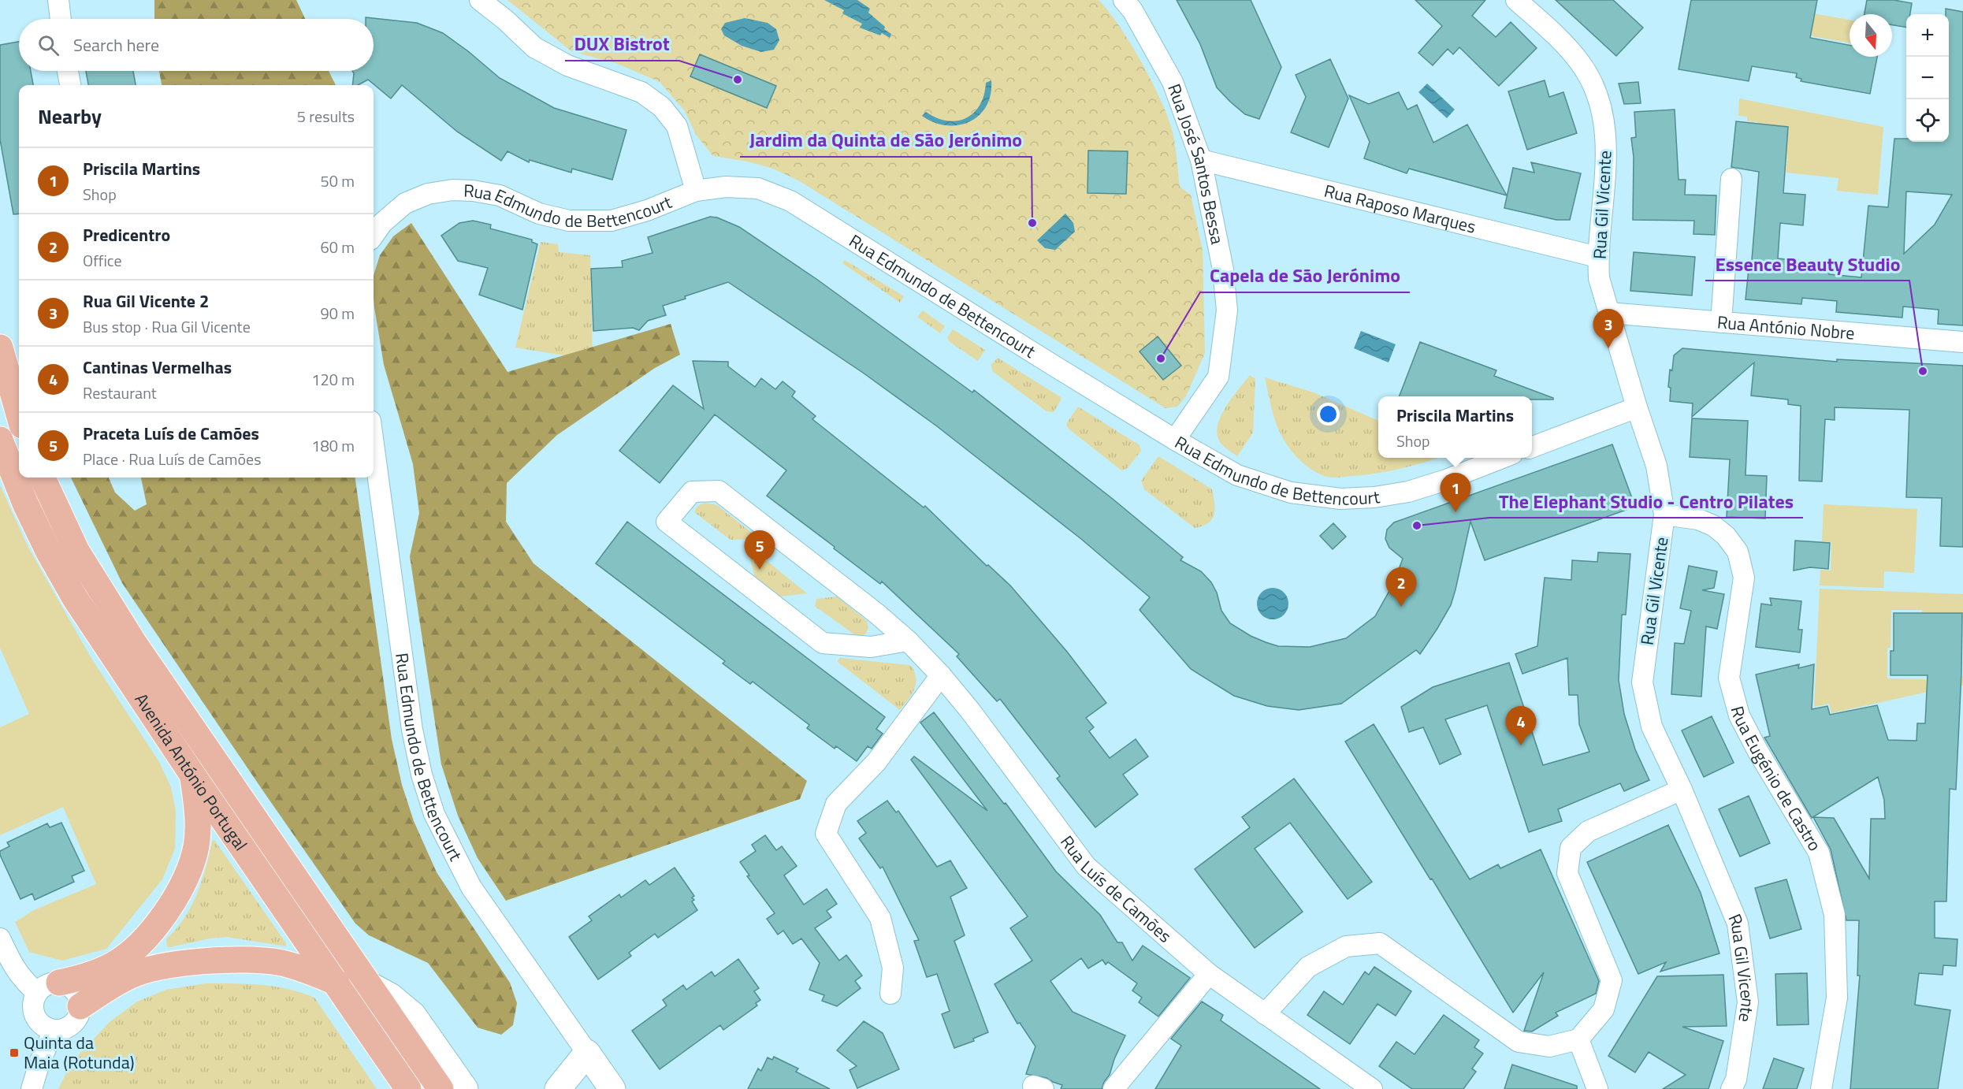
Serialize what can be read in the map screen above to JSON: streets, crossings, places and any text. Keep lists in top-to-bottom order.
{
  "streets": {
    "main road": ["Avenida António Portugal"],
    "street": [
      "Rua José Santos Bessa",
      "Rua Edmundo de Bettencourt",
      "Rua Gil Vicente",
      "Rua Raposo Marques",
      "Rua António Nobre",
      "Rua Eugénio de Castro",
      "Rua Luís de Camões"
    ]
  },
  "crossings": [
    ["Rua José Santos Bessa", "Rua Edmundo de Bettencourt"],
    ["Rua José Santos Bessa", "Rua Raposo Marques"],
    ["Rua Gil Vicente", "Rua Raposo Marques"],
    ["Rua Gil Vicente", "Rua António Nobre"],
    ["Rua Gil Vicente", "Rua Eugénio de Castro"]
  ],
  "places": {
    "other": [
      "DUX Bistrot",
      "Jardim da Quinta de São Jerónimo",
      "Capela de São Jerónimo",
      "Essence Beauty Studio",
      "The Elephant Studio - Centro Pilates"
    ],
    "transit": ["Quinta da Maia (Rotunda)"]
  },
  "north": "bottom",
  "page": {
    "map_buttons": ["+", "−"],
    "search": "Search here",
    "heading": ["Nearby", "5 results"],
    "list": [
      {
        "mark": "1",
        "name": "Priscila Martins",
        "note": "Shop",
        "value": "50 m"
      },
      {
        "mark": "2",
        "name": "Predicentro",
        "note": "Office",
        "value": "60 m"
      },
      {
        "mark": "3",
        "name": "Rua Gil Vicente 2",
        "note": "Bus stop · Rua Gil Vicente",
        "value": "90 m"
      },
      {
        "mark": "4",
        "name": "Cantinas Vermelhas",
        "note": "Restaurant",
        "value": "120 m"
      },
      {
        "mark": "5",
        "name": "Praceta Luís de Camões",
        "note": "Place · Rua Luís de Camões",
        "value": "180 m"
      }
    ],
    "pins": [
      "3",
      "1",
      "5",
      "2",
      "4"
    ],
    "popup": ["Priscila Martins", "Shop"]
  }
}
